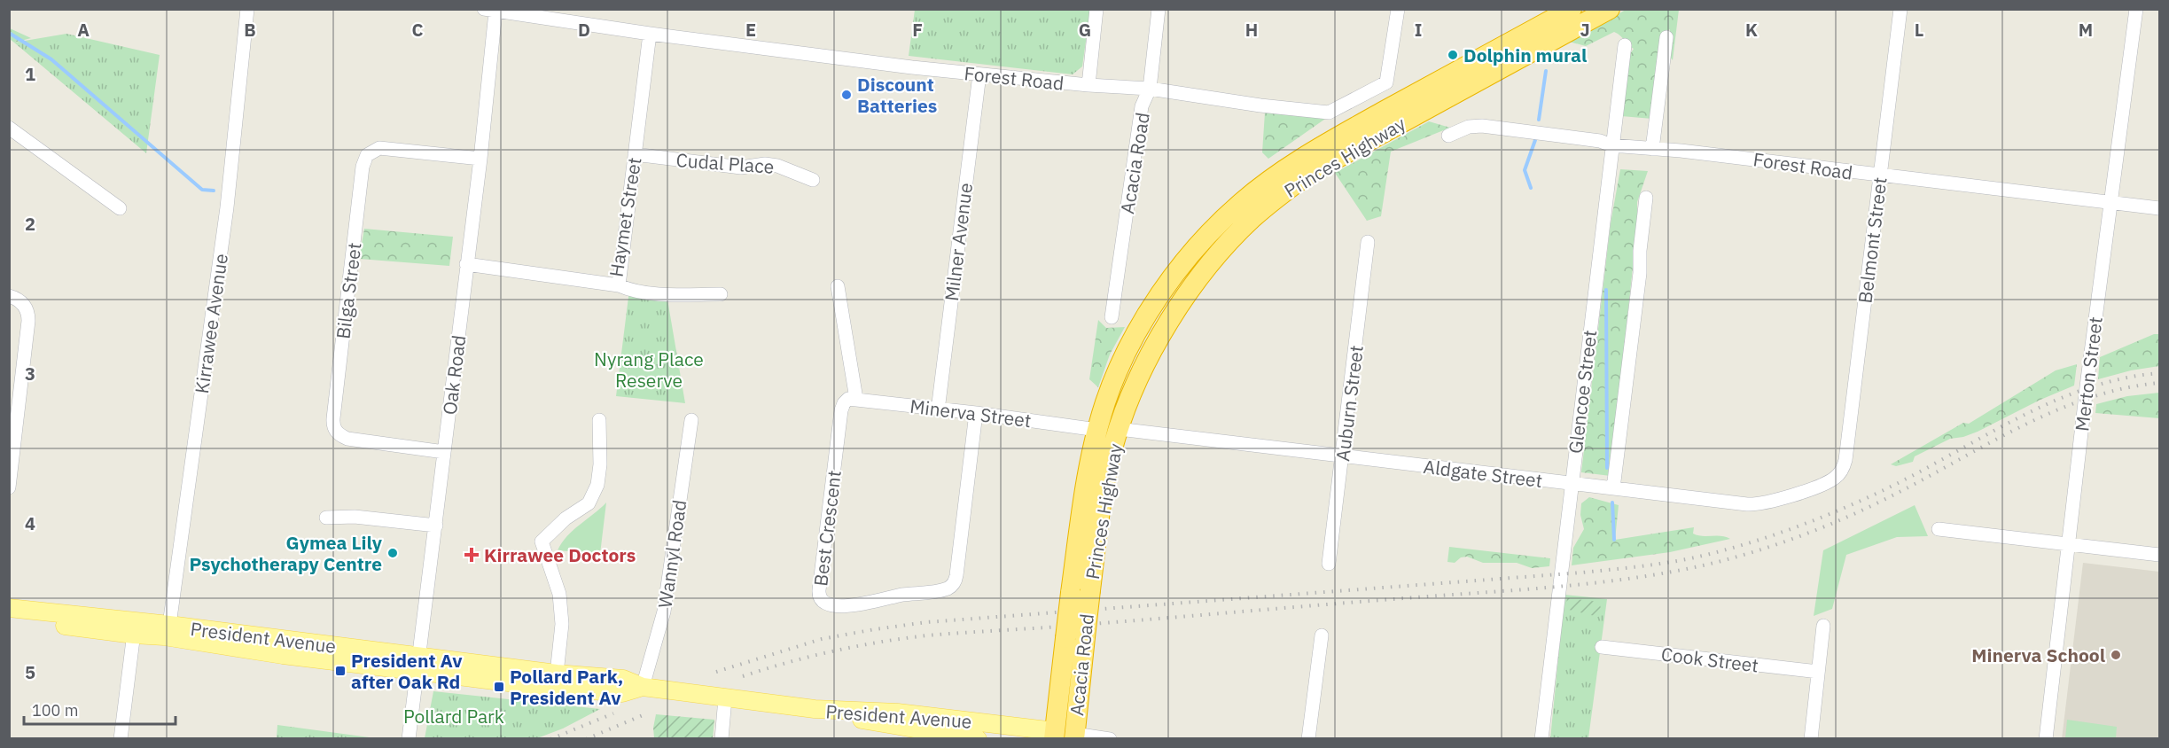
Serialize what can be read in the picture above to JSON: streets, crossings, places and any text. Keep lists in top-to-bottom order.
{
  "streets": {
    "highway": ["Princes Highway", "Acacia Road", "President Avenue"],
    "street": [
      "Forest Road",
      "Cudal Place",
      "Haymet Street",
      "Belmont Street",
      "Milner Avenue",
      "Bilga Street",
      "Kirrawee Avenue",
      "Merton Street",
      "Oak Road",
      "Glencoe Street",
      "Auburn Street",
      "Minerva Street",
      "Aldgate Street",
      "Best Crescent",
      "Wannyl Road",
      "Cook Street"
    ]
  },
  "crossings": [
    ["Forest Road", "Acacia Road"],
    ["Forest Road", "Haymet Street"],
    ["Forest Road", "Belmont Street"],
    ["Forest Road", "Milner Avenue"],
    ["Forest Road", "Merton Street"],
    ["Forest Road", "Oak Road"],
    ["Forest Road", "Glencoe Street"],
    ["Princes Highway", "Acacia Road"],
    ["Princes Highway", "Minerva Street"],
    ["Princes Highway", "Aldgate Street"],
    ["Cudal Place", "Haymet Street"],
    ["Acacia Road", "President Avenue"],
    ["Haymet Street", "Oak Road"],
    ["Belmont Street", "Aldgate Street"],
    ["Milner Avenue", "Minerva Street"],
    ["Bilga Street", "Oak Road"],
    ["Kirrawee Avenue", "President Avenue"],
    ["Oak Road", "President Avenue"],
    ["Glencoe Street", "Aldgate Street"],
    ["Auburn Street", "Aldgate Street"],
    ["Minerva Street", "Best Crescent"],
    ["Wannyl Road", "President Avenue"]
  ],
  "parks": ["Nyrang Place Reserve", "Pollard Park"],
  "places": {
    "other": [
      "Dolphin mural",
      "Discount Batteries",
      "Gymea Lily Psychotherapy Centre",
      "Minerva School"
    ],
    "health": ["Kirrawee Doctors"],
    "transit": ["President Av after Oak Rd", "Pollard Park, President Av"]
  },
  "scale_bar": "100 m",
  "grid": {
    "columns": [
      "A",
      "B",
      "C",
      "D",
      "E",
      "F",
      "G",
      "H",
      "I",
      "J",
      "K",
      "L",
      "M"
    ],
    "rows": [
      "1",
      "2",
      "3",
      "4",
      "5"
    ]
  }
}
